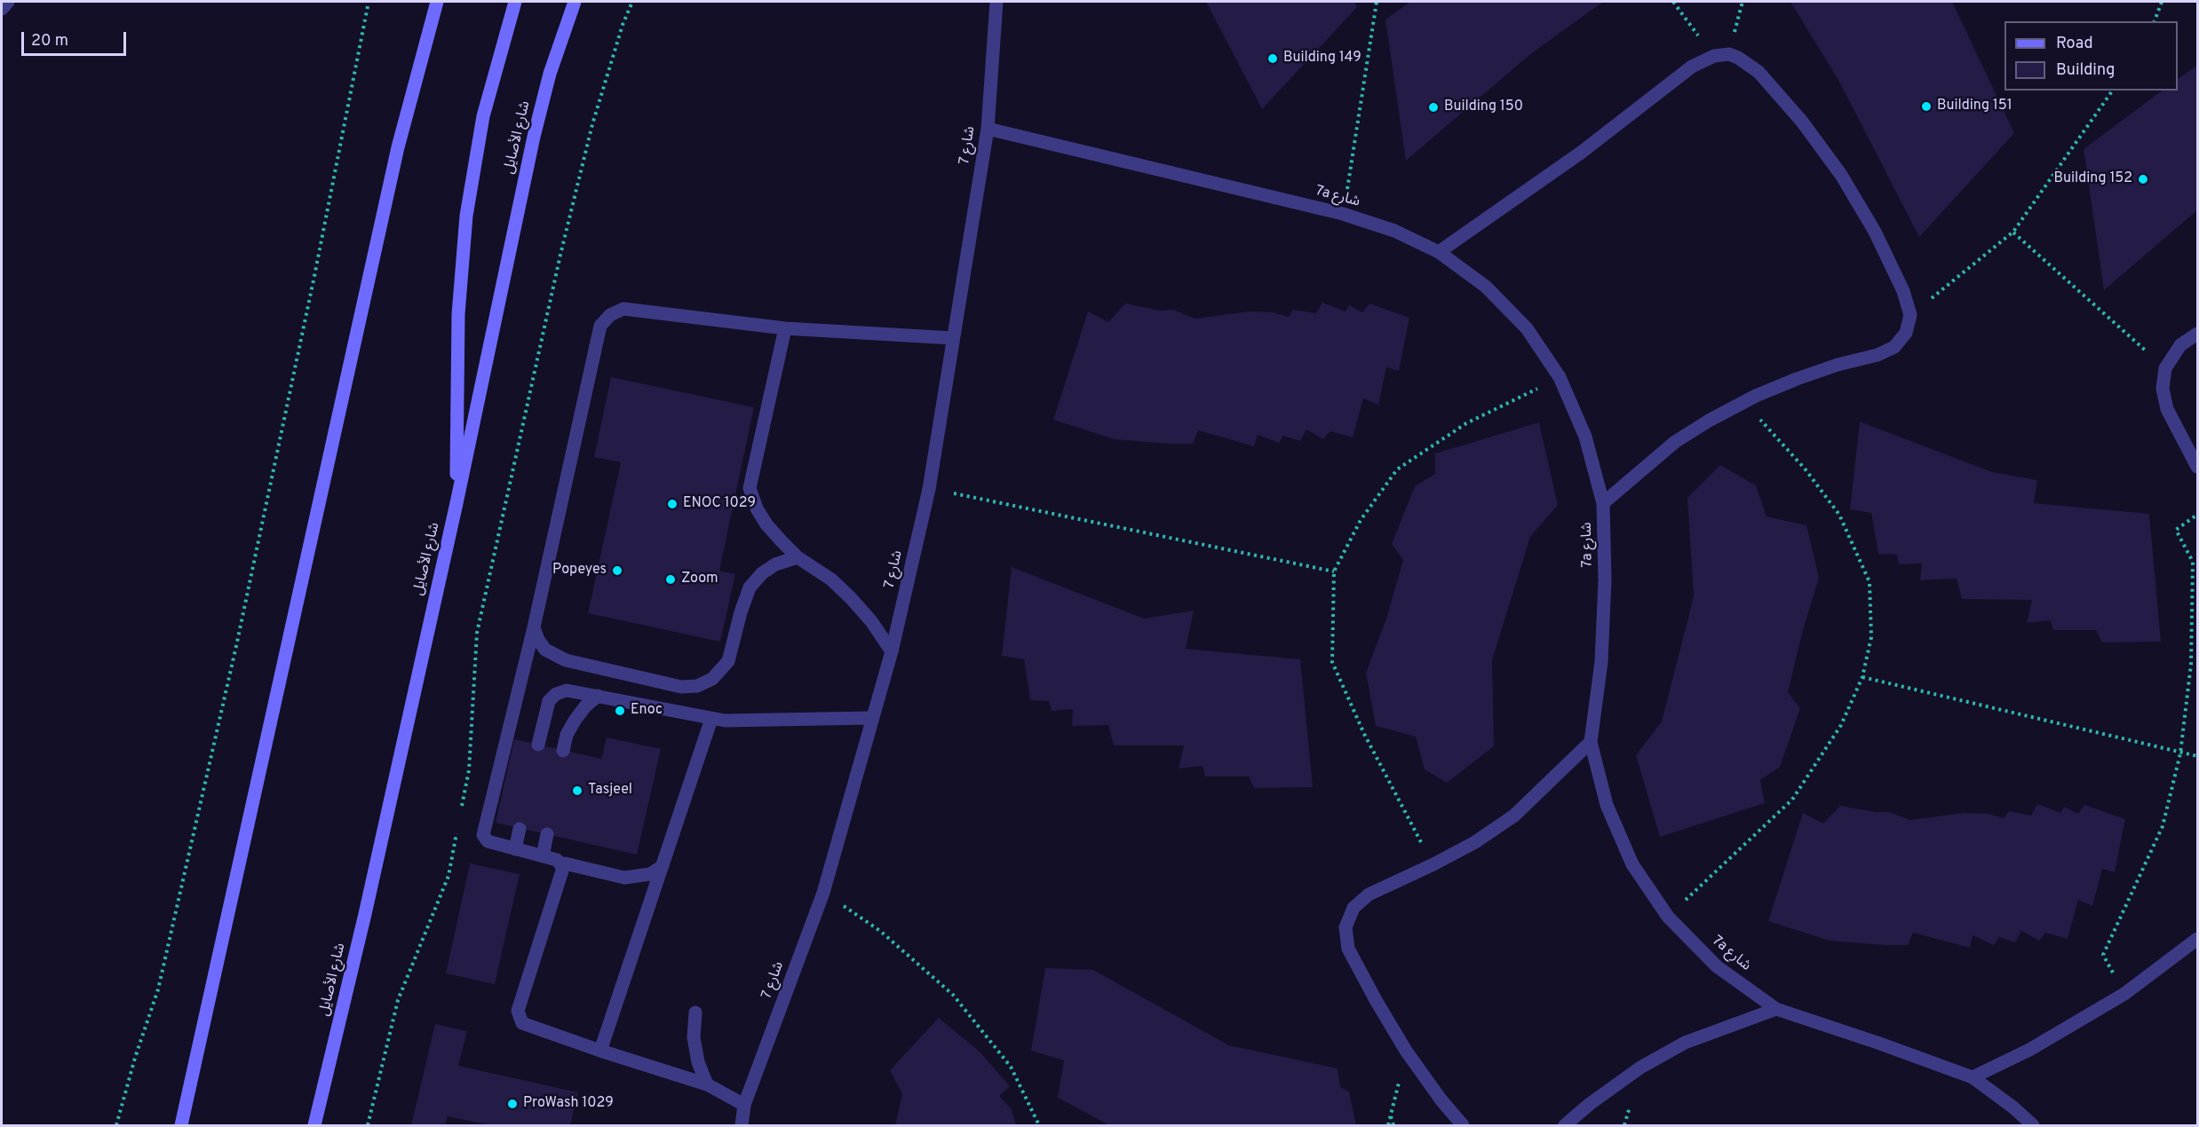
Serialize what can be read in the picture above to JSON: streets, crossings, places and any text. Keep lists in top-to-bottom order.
{
  "streets": {
    "main road": ["شارع الأصايل"],
    "street": ["شارع 7", "7a شارع"]
  },
  "crossings": [
    ["شارع 7", "7a شارع"]
  ],
  "places": [
    "Building 149",
    "Building 151",
    "Building 150",
    "Building 152",
    "ENOC 1029",
    "Popeyes",
    "Zoom",
    "Enoc",
    "Tasjeel",
    "ProWash 1029"
  ],
  "legend": ["Road", "Building"],
  "scale_bar": "20 m"
}
